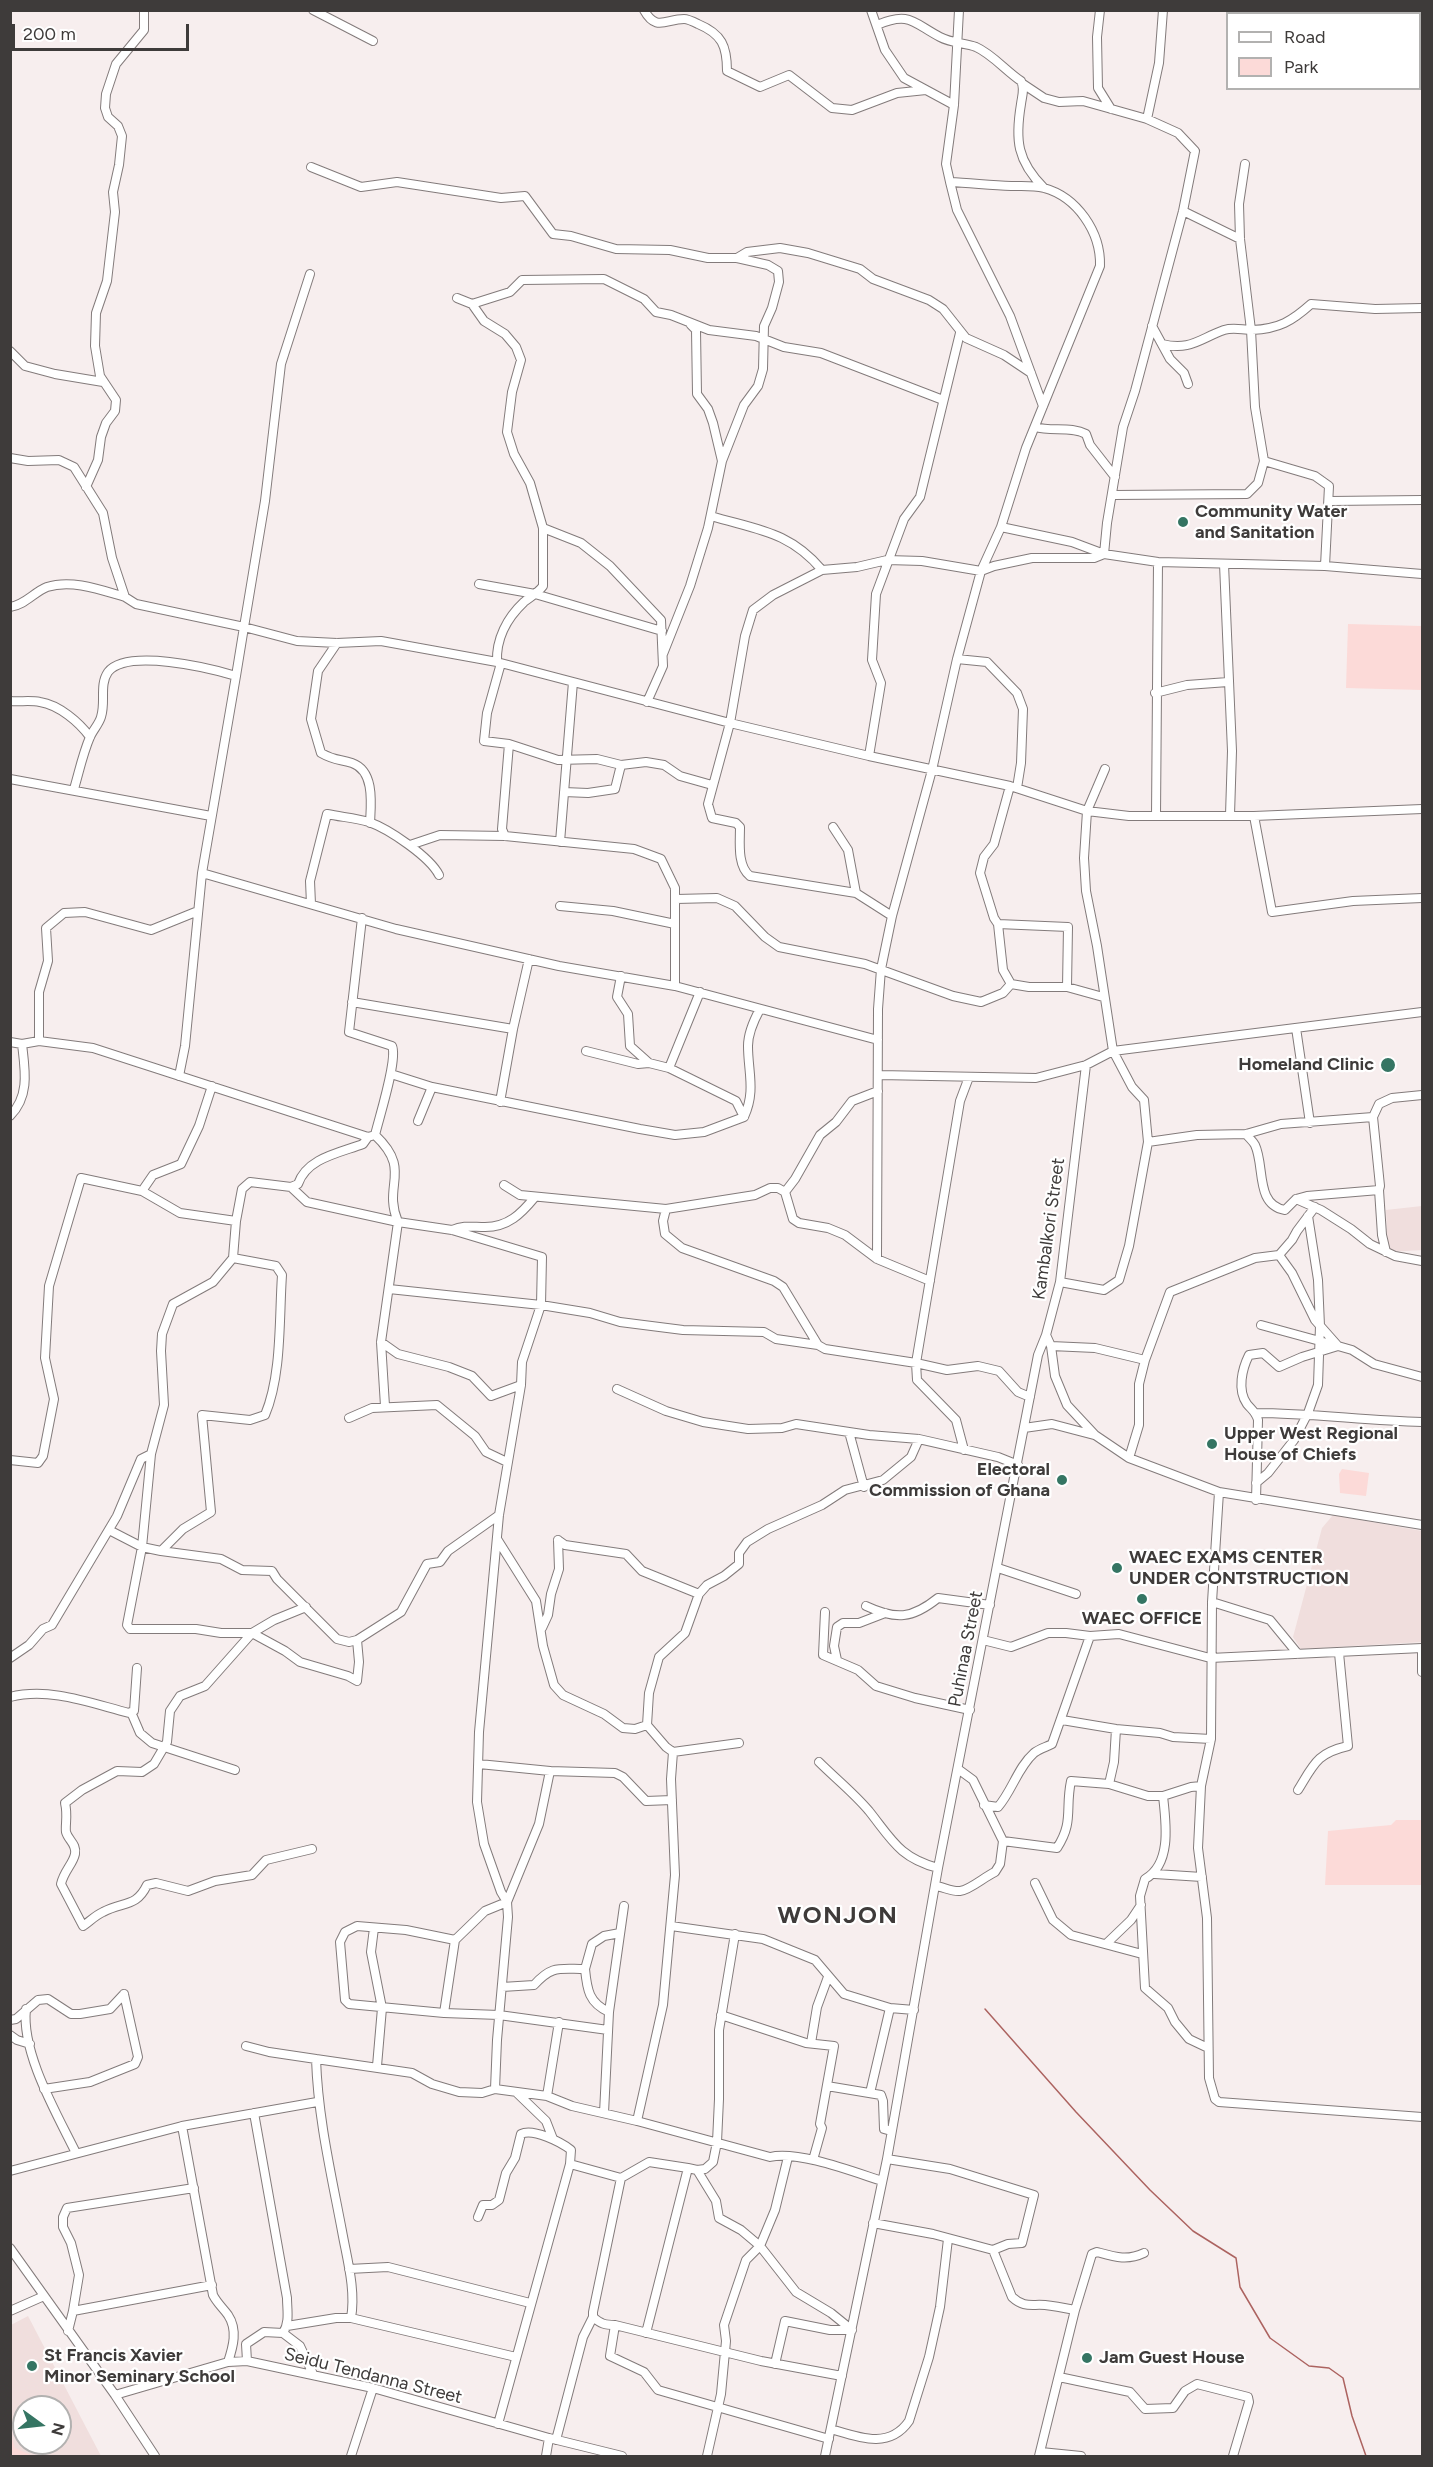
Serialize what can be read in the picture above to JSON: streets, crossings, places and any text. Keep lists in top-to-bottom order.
{
  "streets": {
    "street": ["Kambalkori Street", "Puhinaa Street", "Seidu Tendanna Street"]
  },
  "crossings": [
    ["Kambalkori Street", "Puhinaa Street"]
  ],
  "districts": ["WONJON"],
  "places": [
    "Community Water and Sanitation",
    "Homeland Clinic",
    "Upper West Regional House of Chiefs",
    "Electoral Commission of Ghana",
    "WAEC EXAMS CENTER UNDER CONTSTRUCTION",
    "WAEC OFFICE",
    "Jam Guest House",
    "St Francis Xavier Minor Seminary School"
  ],
  "legend": ["Road", "Park"],
  "scale_bar": "200 m",
  "north": "right"
}
